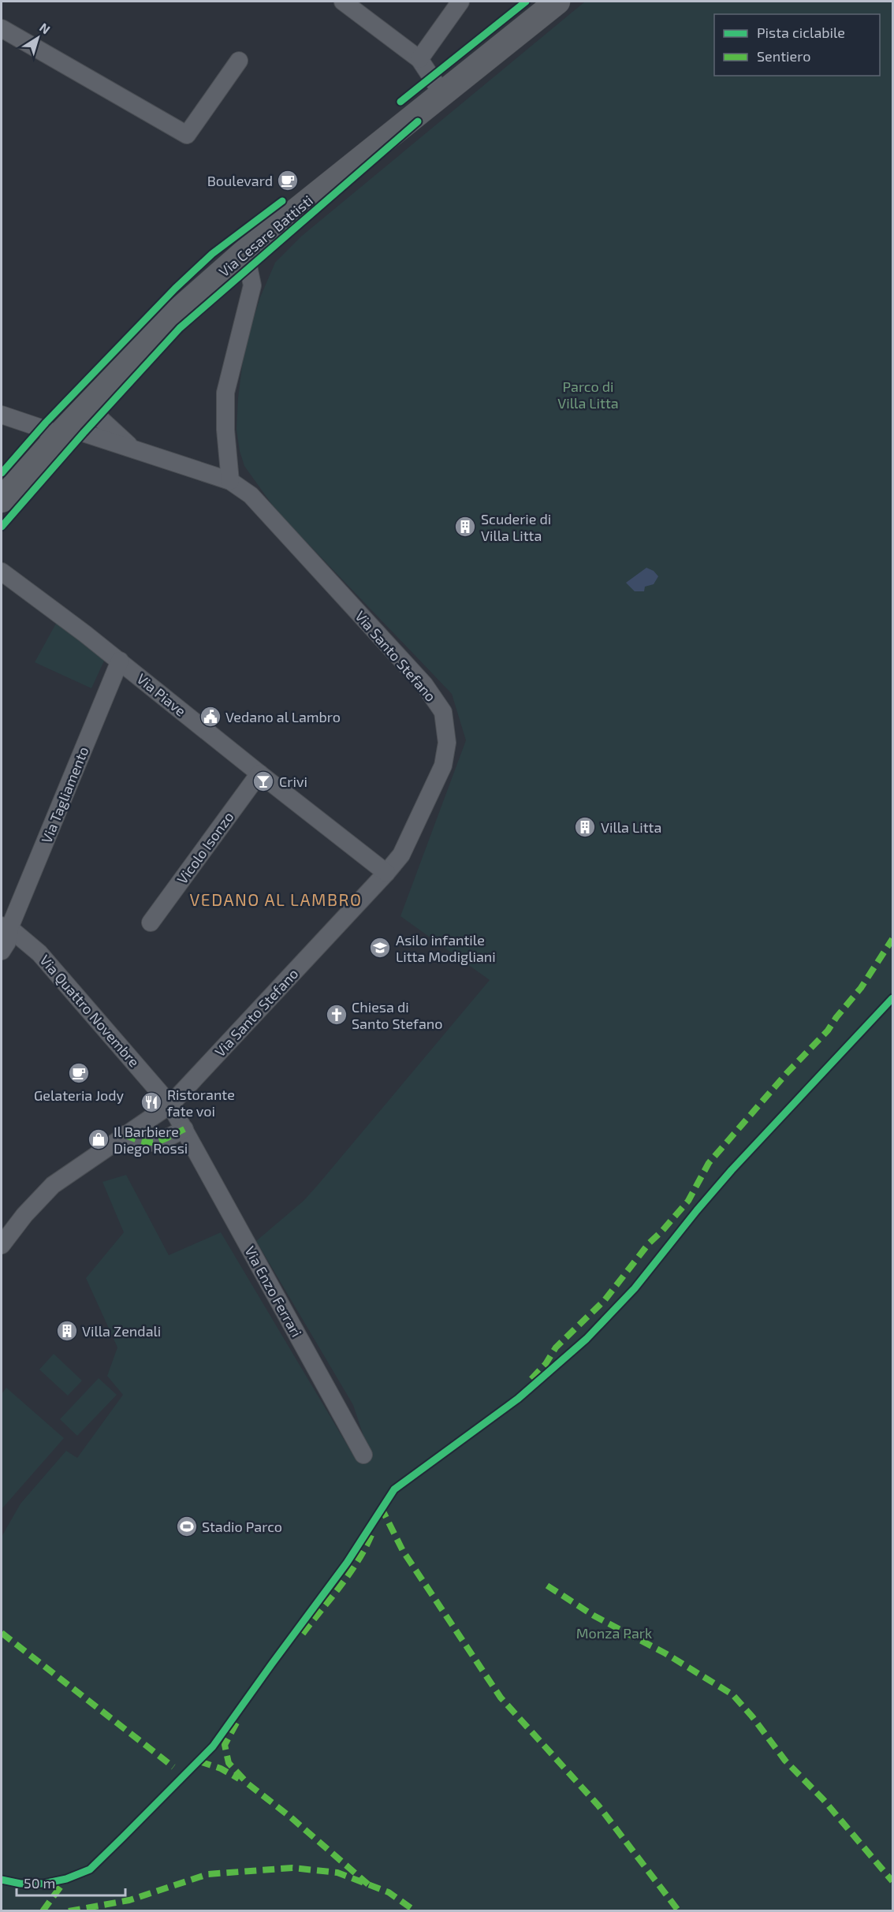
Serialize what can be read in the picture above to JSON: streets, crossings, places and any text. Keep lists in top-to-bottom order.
{
  "streets": {
    "main road": ["Via Cesare Battisti"],
    "street": [
      "Via Santo Stefano",
      "Via Piave",
      "Via Tagliamento",
      "Vicolo Isonzo",
      "Via Quattro Novembre",
      "Via Enzo Ferrari"
    ]
  },
  "crossings": [
    ["Via Cesare Battisti", "Via Santo Stefano"],
    ["Via Santo Stefano", "Via Piave"],
    ["Via Santo Stefano", "Via Quattro Novembre"],
    ["Via Piave", "Via Tagliamento"],
    ["Via Piave", "Vicolo Isonzo"],
    ["Via Tagliamento", "Via Quattro Novembre"],
    ["Via Quattro Novembre", "Via Enzo Ferrari"]
  ],
  "districts": ["VEDANO AL LAMBRO"],
  "parks": ["Parco di Villa Litta", "Monza Park"],
  "places": {
    "cafe": ["Boulevard", "Gelateria Jody"],
    "building": ["Scuderie di Villa Litta", "Villa Litta", "Villa Zendali"],
    "public building": ["Vedano al Lambro"],
    "bar": ["Crivi"],
    "school or university": ["Asilo infantile Litta Modigliani"],
    "church": ["Chiesa di Santo Stefano"],
    "restaurant": ["Ristorante fate voi"],
    "shop": ["Il Barbiere Diego Rossi"],
    "sports": ["Stadio Parco"]
  },
  "legend": ["Pista ciclabile", "Sentiero"],
  "scale_bar": "50 m",
  "north": "top right"
}
